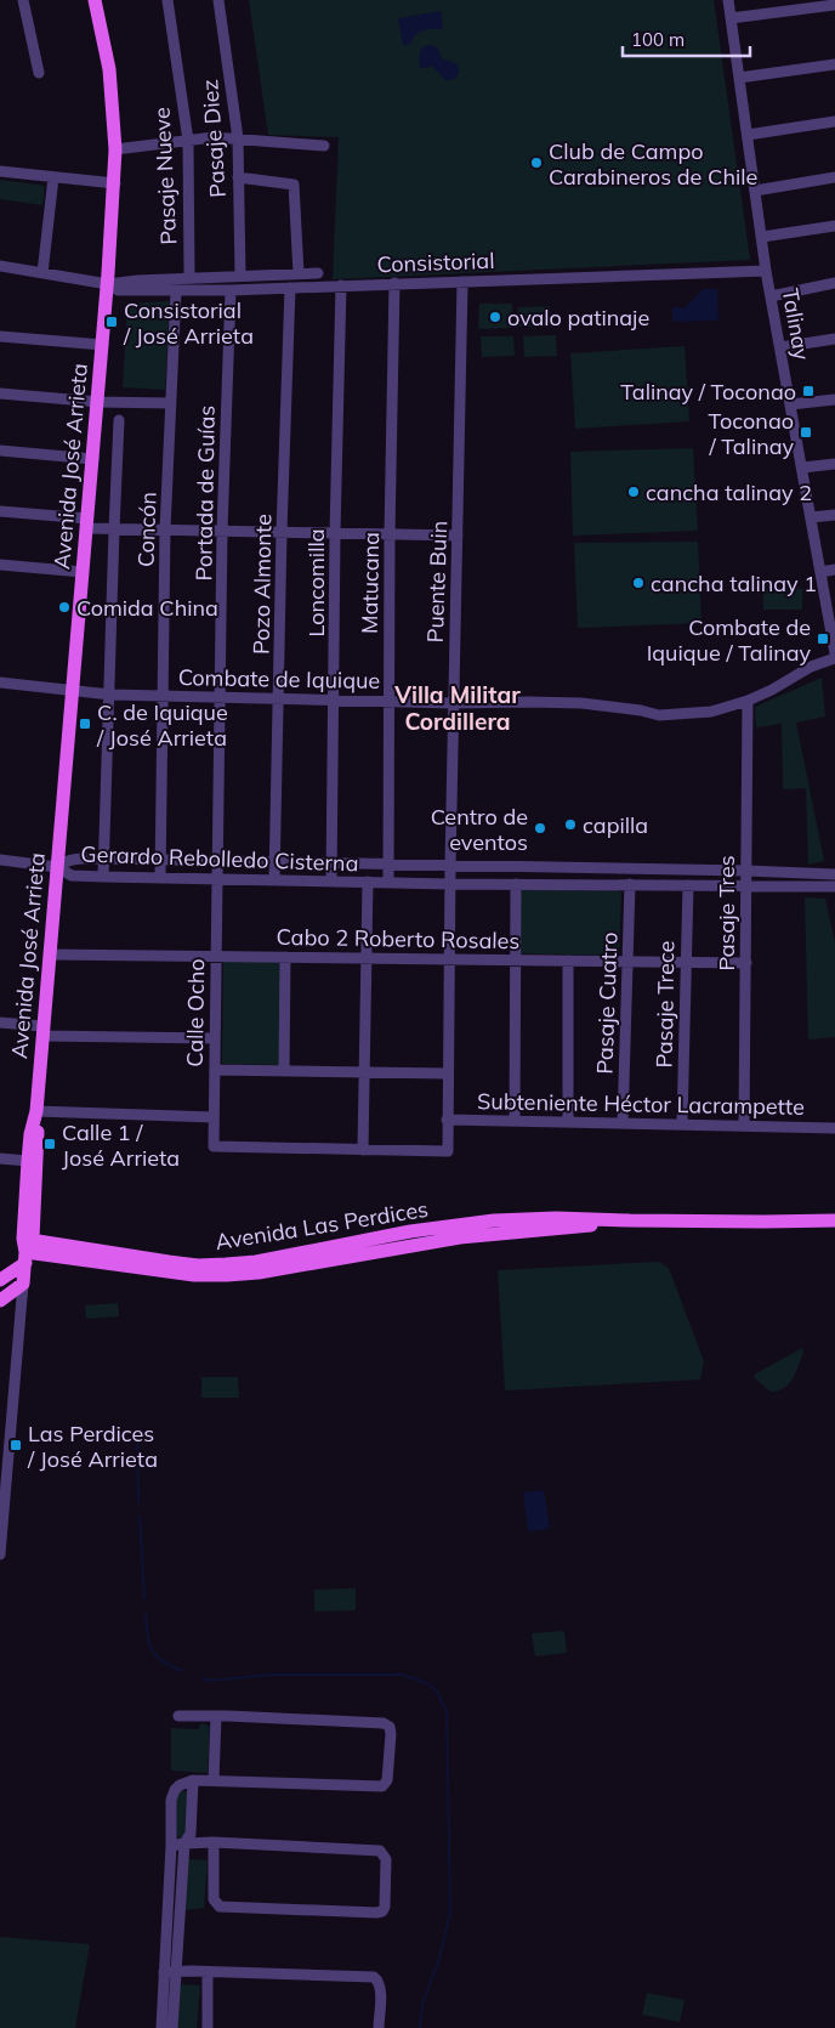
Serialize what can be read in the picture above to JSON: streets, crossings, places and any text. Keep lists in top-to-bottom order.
{
  "streets": {
    "main road": ["Avenida José Arrieta", "Avenida Las Perdices"],
    "street": [
      "Pasaje Diez",
      "Pasaje Nueve",
      "Consistorial",
      "Talinay",
      "Portada de Guías",
      "Concón",
      "Puente Buin",
      "Loncomilla",
      "Matucana",
      "Pozo Almonte",
      "Combate de Iquique",
      "Gerardo Rebolledo Cisterna",
      "Pasaje Tres",
      "Cabo 2 Roberto Rosales",
      "Pasaje Cuatro",
      "Pasaje Trece",
      "Calle Ocho",
      "Subteniente Héctor Lacrampette"
    ]
  },
  "crossings": [
    ["Consistorial", "Talinay"],
    ["Consistorial", "Avenida José Arrieta"],
    ["Consistorial", "Portada de Guías"],
    ["Consistorial", "Concón"],
    ["Consistorial", "Puente Buin"],
    ["Consistorial", "Loncomilla"],
    ["Consistorial", "Matucana"],
    ["Consistorial", "Pozo Almonte"],
    ["Avenida José Arrieta", "Combate de Iquique"],
    ["Avenida José Arrieta", "Gerardo Rebolledo Cisterna"],
    ["Avenida José Arrieta", "Cabo 2 Roberto Rosales"],
    ["Avenida José Arrieta", "Avenida Las Perdices"],
    ["Portada de Guías", "Combate de Iquique"],
    ["Portada de Guías", "Gerardo Rebolledo Cisterna"],
    ["Portada de Guías", "Calle Ocho"],
    ["Concón", "Combate de Iquique"],
    ["Concón", "Gerardo Rebolledo Cisterna"],
    ["Puente Buin", "Combate de Iquique"],
    ["Puente Buin", "Gerardo Rebolledo Cisterna"],
    ["Puente Buin", "Cabo 2 Roberto Rosales"],
    ["Puente Buin", "Calle Ocho"],
    ["Puente Buin", "Subteniente Héctor Lacrampette"],
    ["Loncomilla", "Combate de Iquique"],
    ["Loncomilla", "Gerardo Rebolledo Cisterna"],
    ["Matucana", "Combate de Iquique"],
    ["Matucana", "Gerardo Rebolledo Cisterna"],
    ["Pozo Almonte", "Combate de Iquique"],
    ["Pozo Almonte", "Gerardo Rebolledo Cisterna"],
    ["Combate de Iquique", "Pasaje Tres"],
    ["Gerardo Rebolledo Cisterna", "Pasaje Tres"],
    ["Gerardo Rebolledo Cisterna", "Pasaje Cuatro"],
    ["Gerardo Rebolledo Cisterna", "Pasaje Trece"],
    ["Gerardo Rebolledo Cisterna", "Calle Ocho"],
    ["Pasaje Tres", "Cabo 2 Roberto Rosales"],
    ["Pasaje Tres", "Subteniente Héctor Lacrampette"],
    ["Cabo 2 Roberto Rosales", "Pasaje Cuatro"],
    ["Cabo 2 Roberto Rosales", "Pasaje Trece"],
    ["Cabo 2 Roberto Rosales", "Calle Ocho"],
    ["Pasaje Cuatro", "Subteniente Héctor Lacrampette"],
    ["Pasaje Trece", "Subteniente Héctor Lacrampette"]
  ],
  "districts": ["Villa Militar Cordillera"],
  "places": {
    "other": [
      "Club de Campo Carabineros de Chile",
      "ovalo patinaje",
      "cancha talinay 2",
      "cancha talinay 1",
      "Comida China",
      "capilla",
      "Centro de eventos"
    ],
    "transit": [
      "Consistorial / José Arrieta",
      "Talinay / Toconao",
      "Toconao / Talinay",
      "Combate de Iquique / Talinay",
      "C. de Iquique / José Arrieta",
      "Calle 1 / José Arrieta",
      "Las Perdices / José Arrieta"
    ]
  },
  "scale_bar": "100 m"
}
